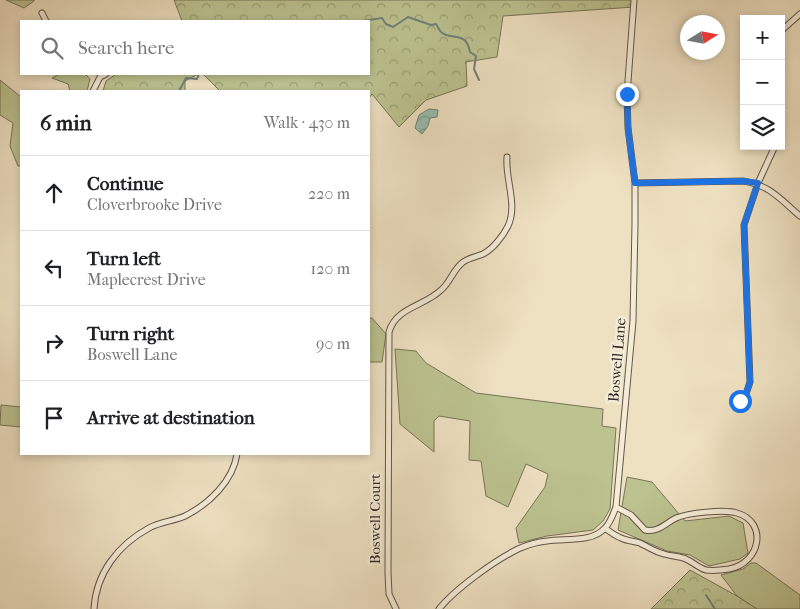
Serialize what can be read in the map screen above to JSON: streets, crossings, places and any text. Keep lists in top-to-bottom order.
{
  "streets": {
    "street": ["Boswell Lane", "Boswell Court"]
  },
  "north": "right",
  "page": {
    "map_buttons": ["+", "−"],
    "search": "Search here",
    "heading": ["6 min", "Walk · 430 m"],
    "list": [
      ["Continue", "Cloverbrooke Drive", "220 m"],
      ["Turn left", "Maplecrest Drive", "120 m"],
      ["Turn right", "Boswell Lane", "90 m"],
      "Arrive at destination"
    ]
  }
}
